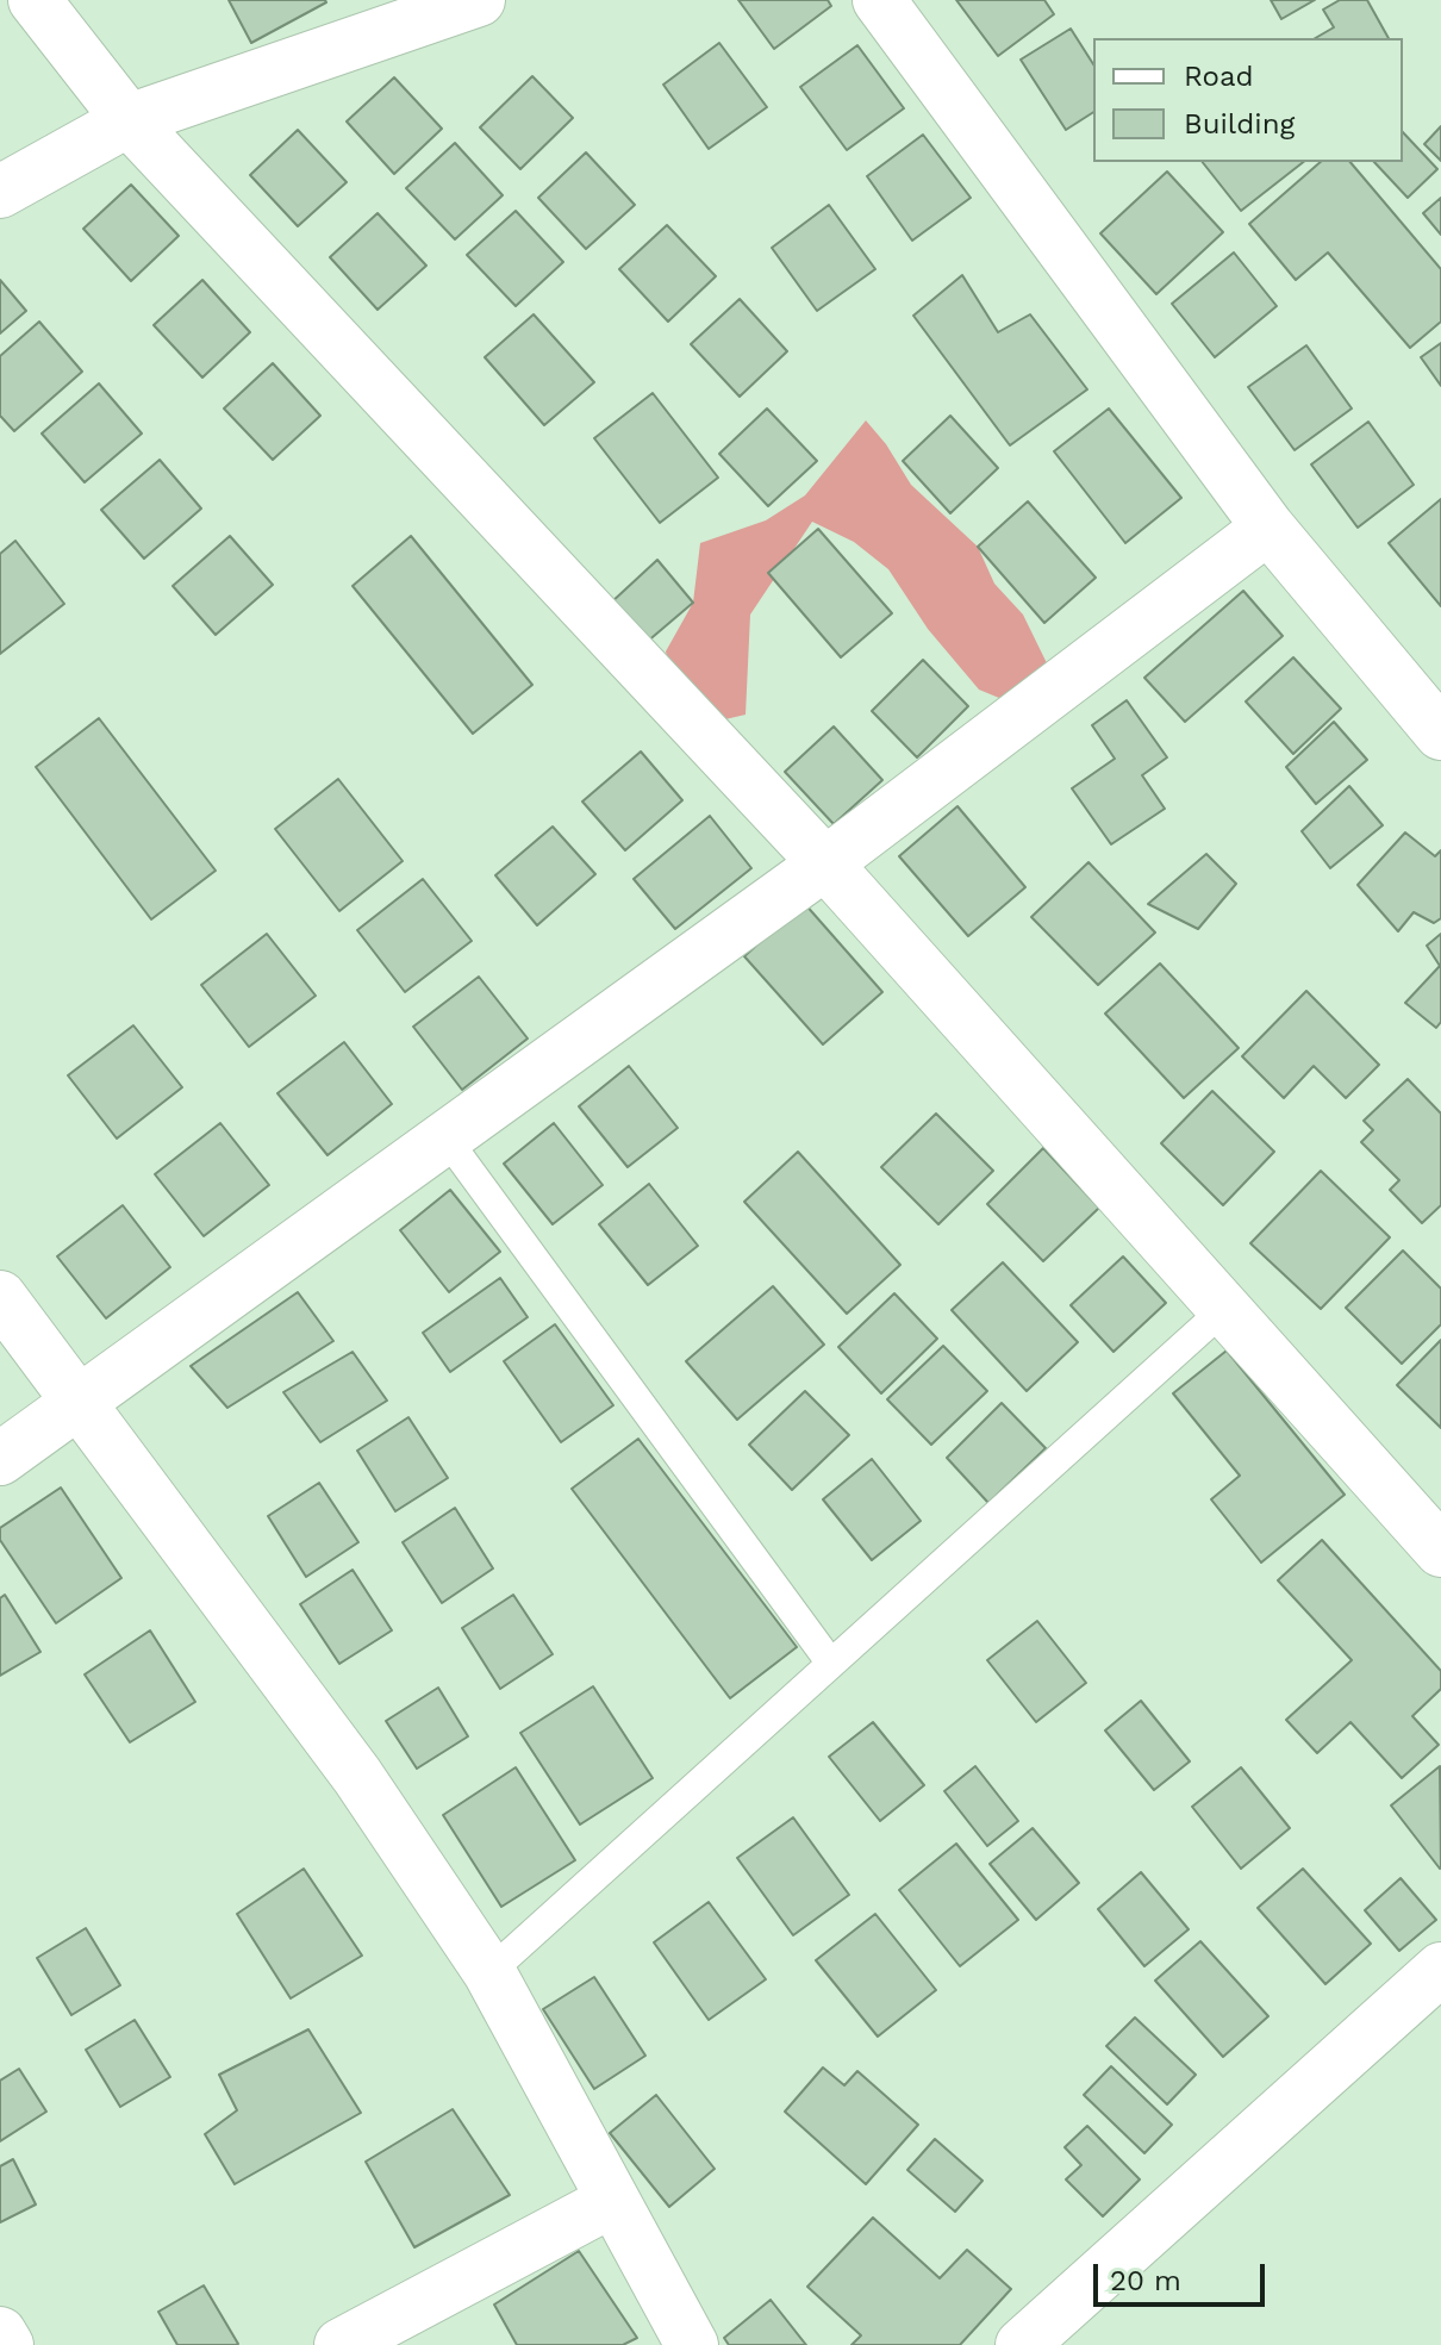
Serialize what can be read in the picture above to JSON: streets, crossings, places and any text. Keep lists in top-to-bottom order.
{
  "legend": ["Road", "Building"],
  "scale_bar": "20 m"
}
